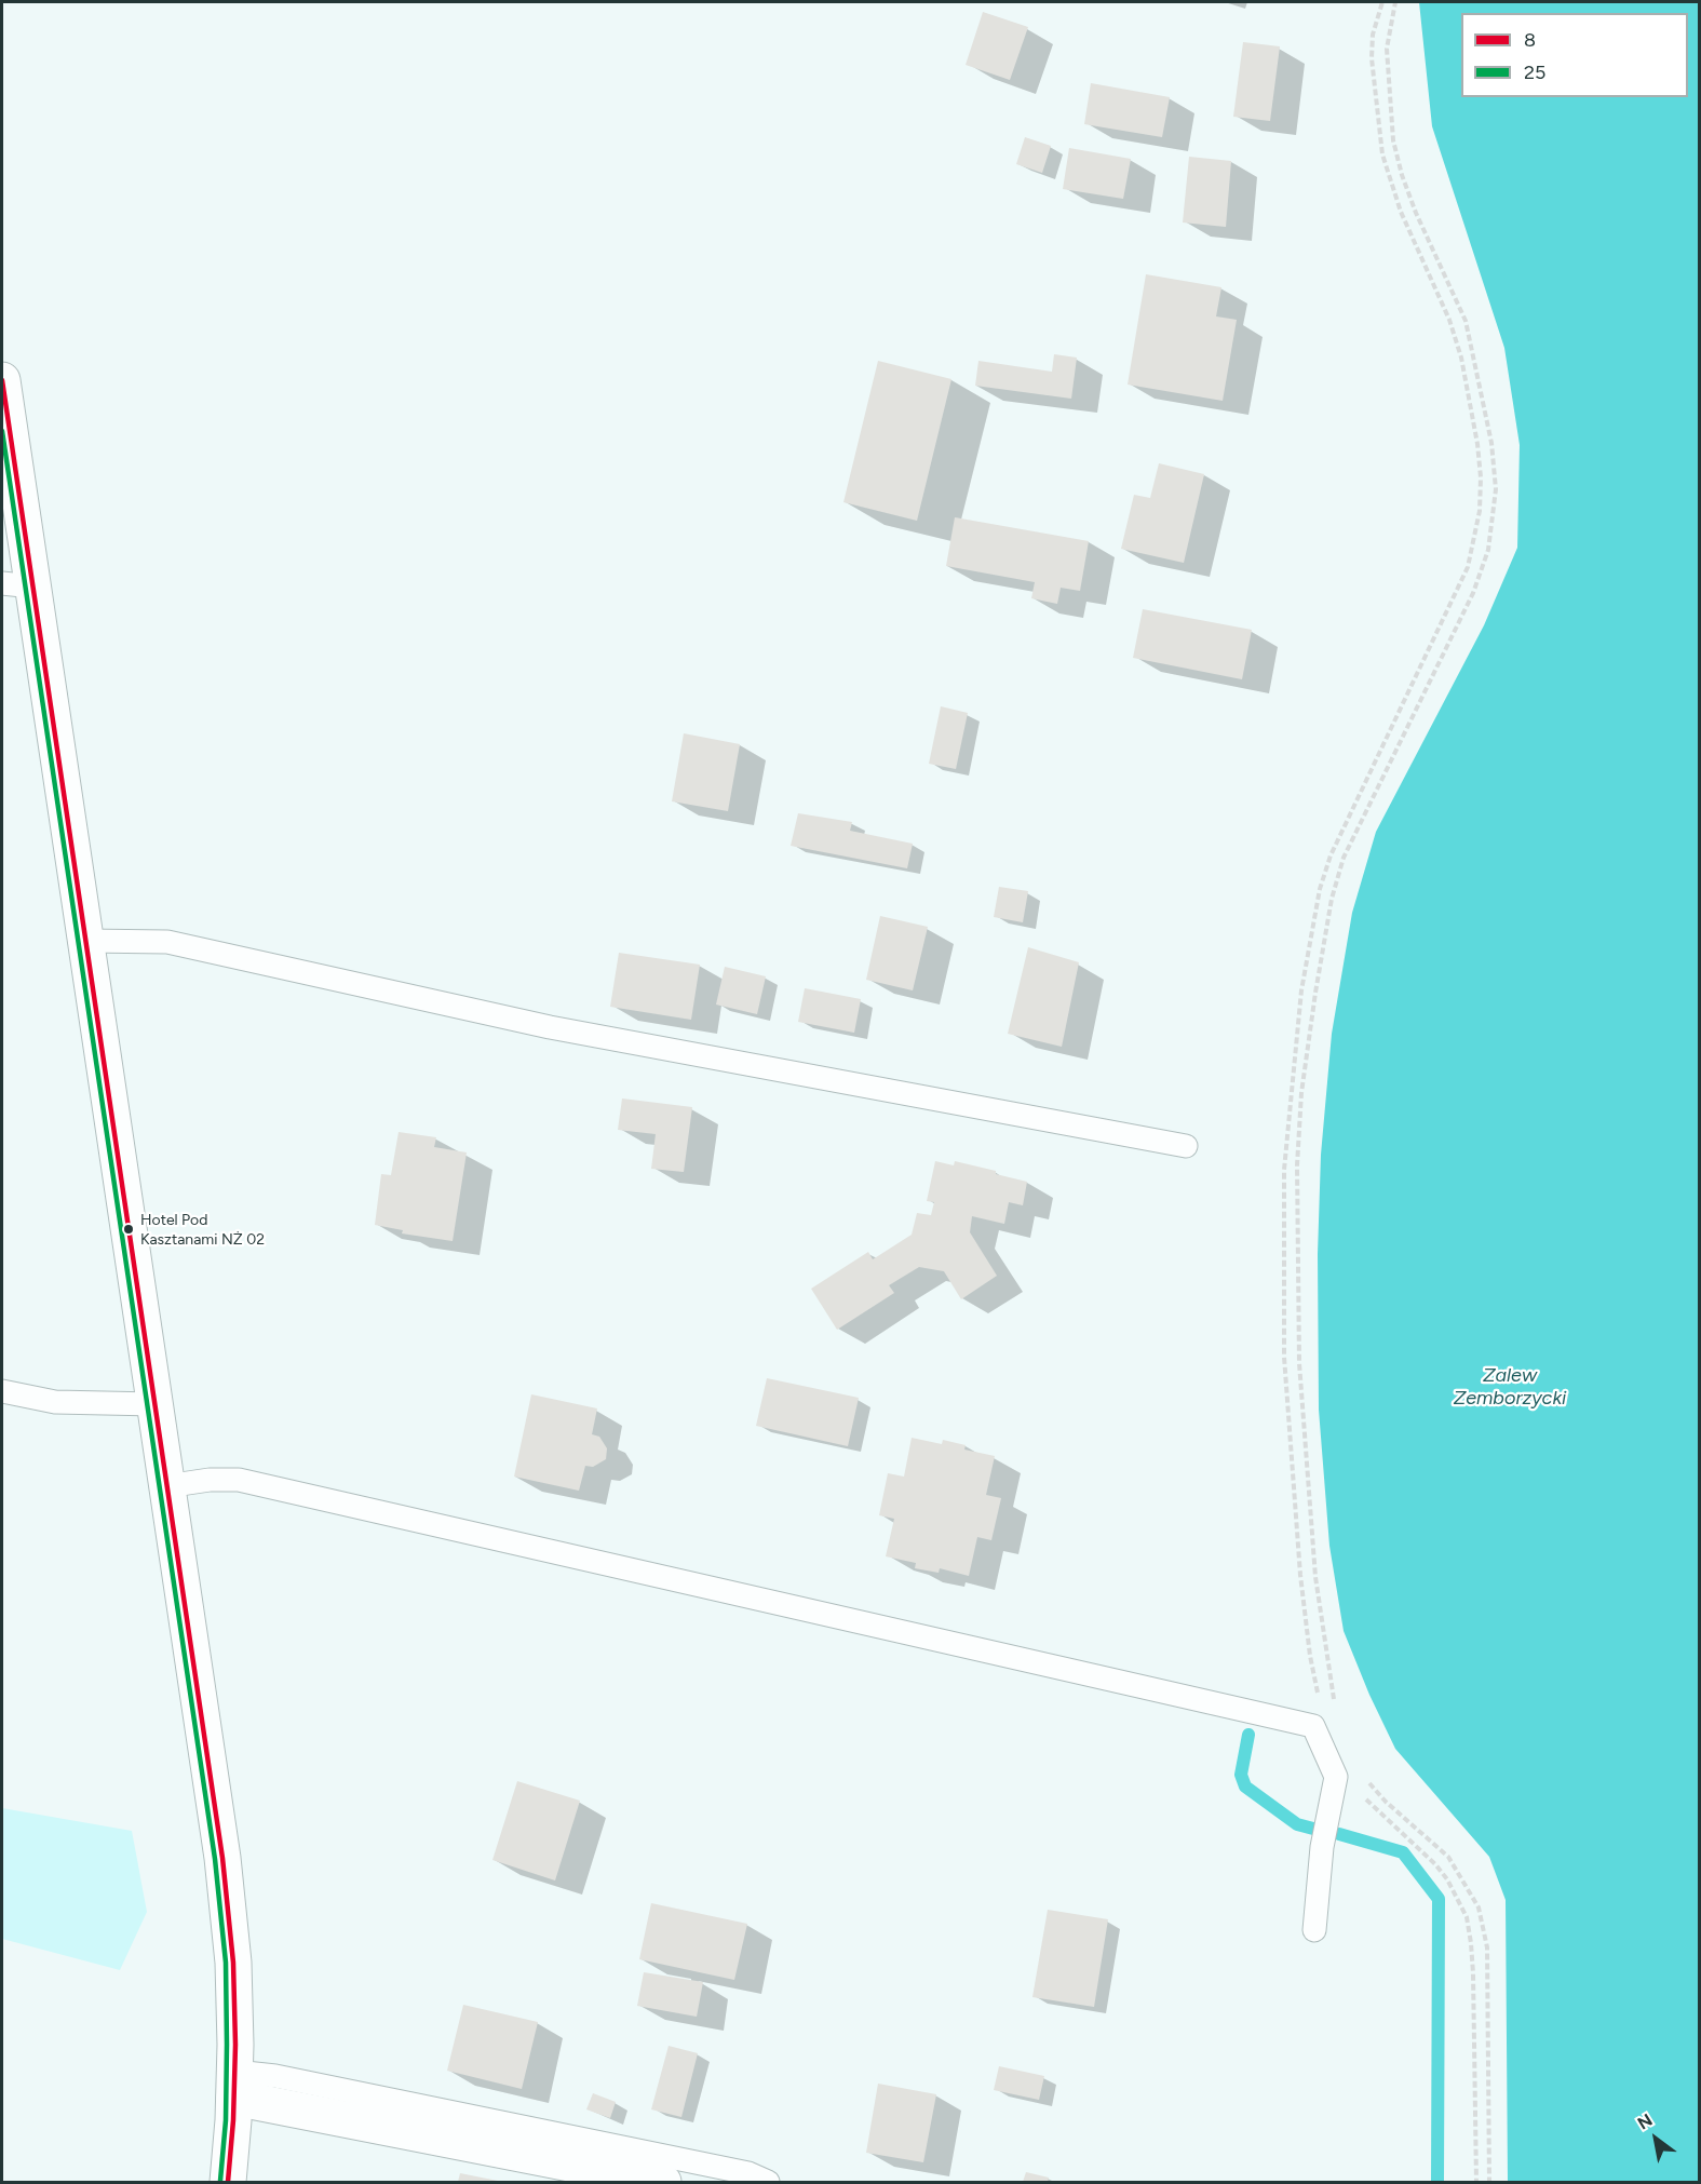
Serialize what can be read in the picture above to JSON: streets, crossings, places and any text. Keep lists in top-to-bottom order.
{
  "water": ["Zalew Zemborzycki"],
  "places": ["Hotel Pod Kasztanami NŻ 02"],
  "lines": ["transit line 8", "transit line 25"],
  "legend": ["8", "25"],
  "north": "top left"
}
